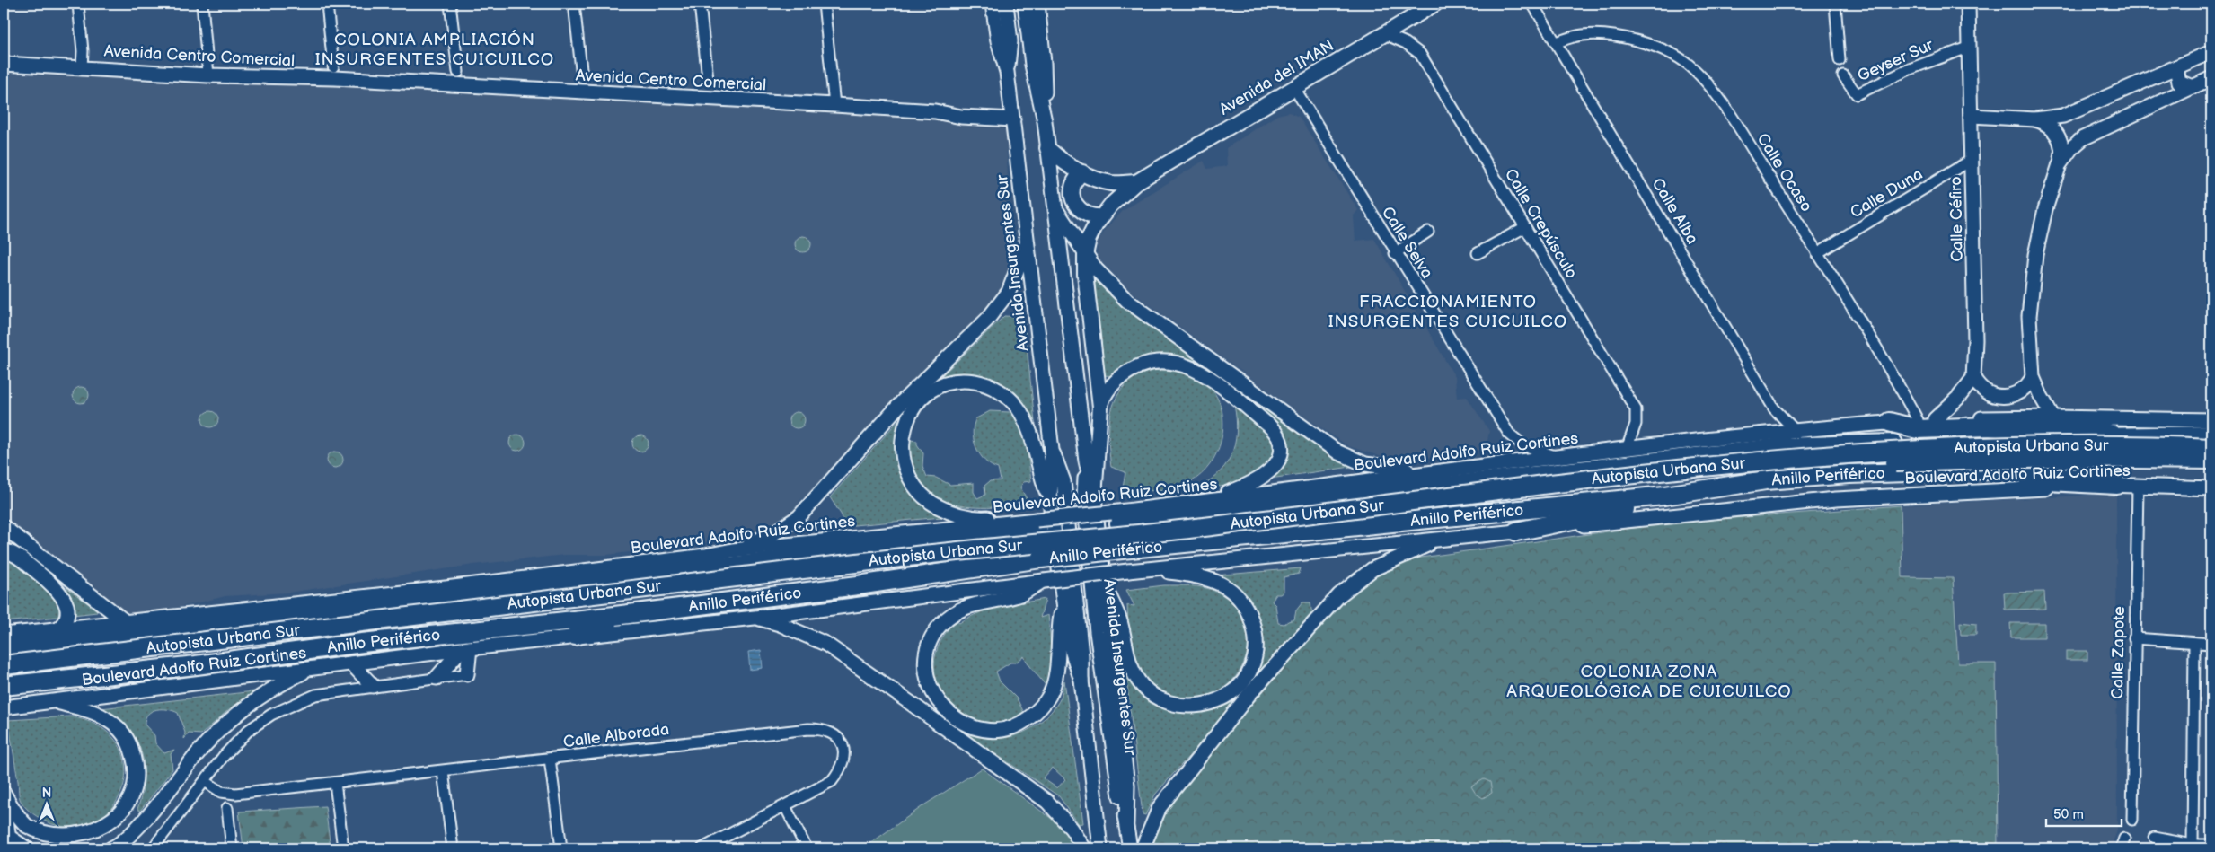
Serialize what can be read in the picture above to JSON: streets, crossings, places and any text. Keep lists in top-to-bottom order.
{
  "streets": {
    "highway": ["Autopista Urbana Sur", "Anillo Periférico"],
    "main road": [
      "Avenida Centro Comercial",
      "Avenida del IMAN",
      "Calle Céfiro",
      "Avenida Insurgentes Sur",
      "Boulevard Adolfo Ruiz Cortines"
    ],
    "street": [
      "Geyser Sur",
      "Calle Ocaso",
      "Calle Duna",
      "Calle Alba",
      "Calle Crepúsculo",
      "Calle Selva",
      "Calle Zapote",
      "Calle Alborada"
    ]
  },
  "crossings": [
    ["Avenida Centro Comercial", "Avenida Insurgentes Sur"],
    ["Geyser Sur", "Calle Céfiro"],
    ["Avenida del IMAN", "Calle Crepúsculo"],
    ["Avenida del IMAN", "Calle Selva"],
    ["Avenida del IMAN", "Avenida Insurgentes Sur"],
    ["Calle Ocaso", "Calle Duna"],
    ["Calle Ocaso", "Calle Alba"],
    ["Calle Ocaso", "Boulevard Adolfo Ruiz Cortines"],
    ["Calle Duna", "Calle Céfiro"],
    ["Calle Alba", "Boulevard Adolfo Ruiz Cortines"],
    ["Calle Crepúsculo", "Boulevard Adolfo Ruiz Cortines"],
    ["Calle Selva", "Boulevard Adolfo Ruiz Cortines"],
    ["Boulevard Adolfo Ruiz Cortines", "Anillo Periférico"],
    ["Boulevard Adolfo Ruiz Cortines", "Calle Zapote"]
  ],
  "districts": ["COLONIA AMPLIACIÓN INSURGENTES CUICUILCO", "FRACCIONAMIENTO INSURGENTES CUICUILCO", "COLONIA ZONA ARQUEOLÓGICA DE CUICUILCO"],
  "scale_bar": "50 m",
  "north": "top"
}
